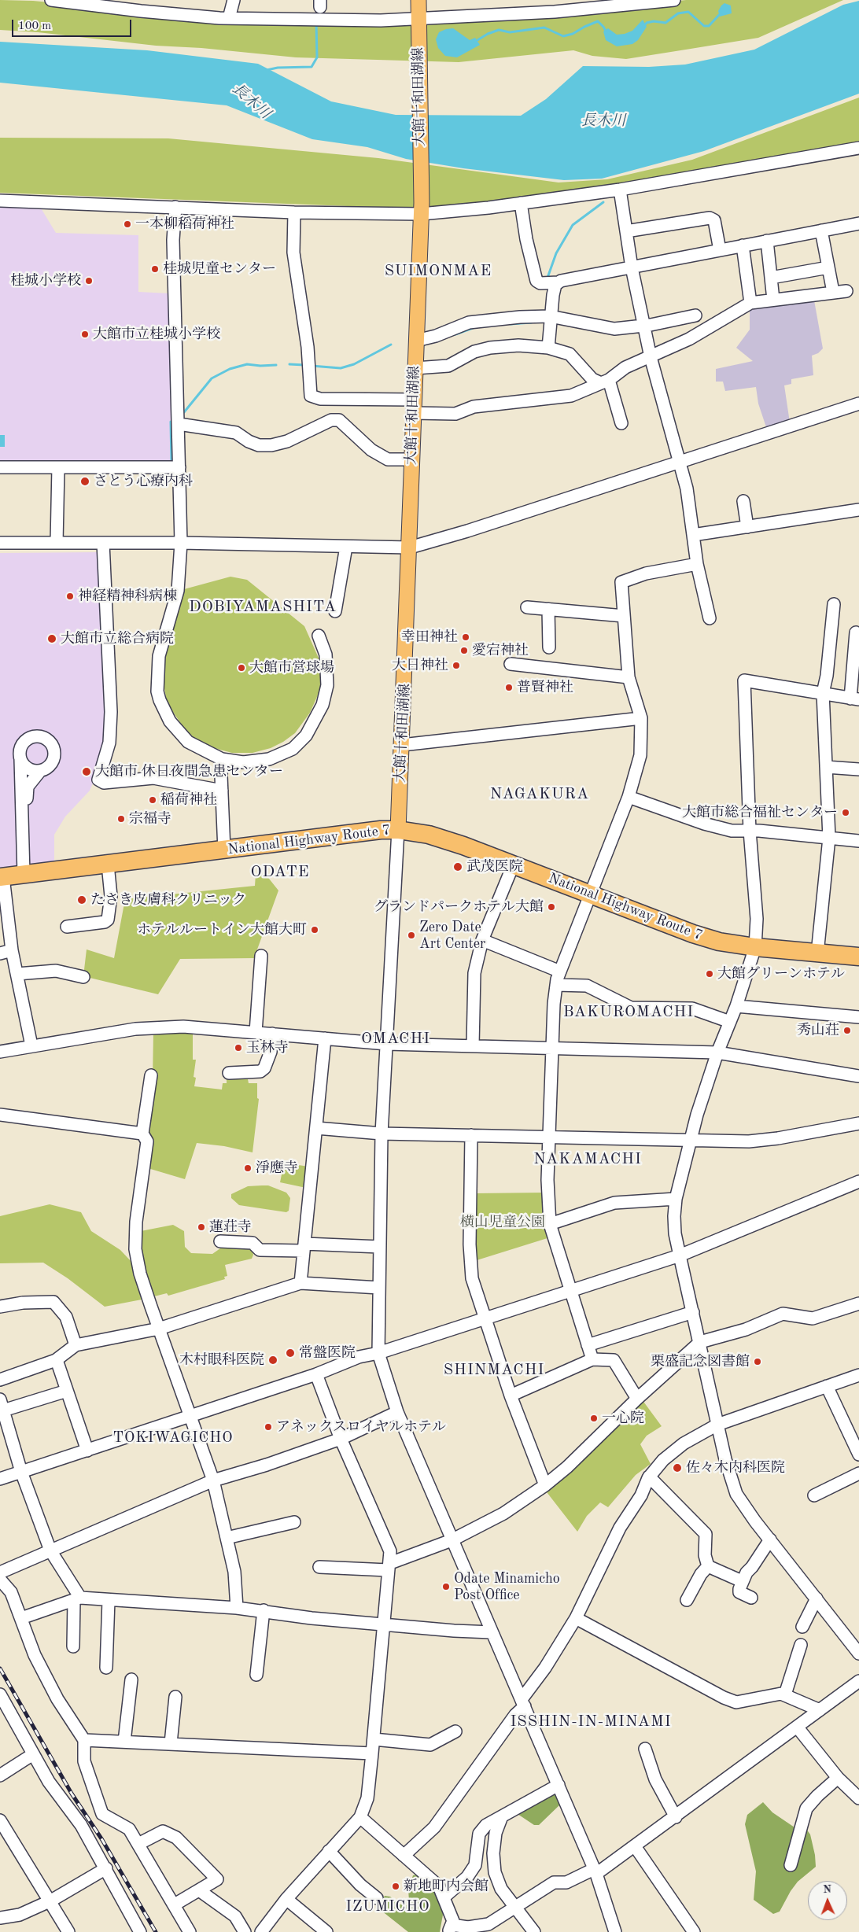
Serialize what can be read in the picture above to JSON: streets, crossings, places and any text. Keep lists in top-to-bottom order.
{
  "streets": {
    "highway": ["National Highway Route 7"],
    "main road": ["大館十和田湖線"]
  },
  "crossings": [
    ["大館十和田湖線", "National Highway Route 7"]
  ],
  "districts": [
    "SUIMONMAE",
    "DOBIYAMASHITA",
    "NAGAKURA",
    "ODATE",
    "BAKUROMACHI",
    "OMACHI",
    "NAKAMACHI",
    "SHINMACHI",
    "TOKIWAGICHO",
    "ISSHIN-IN-MINAMI",
    "IZUMICHO"
  ],
  "water": ["長木川"],
  "parks": ["横山児童公園"],
  "places": [
    "一本柳稻荷神社",
    "桂城児童センター",
    "桂城小学校",
    "大館市立桂城小学校",
    "さとう心療内科",
    "神経精神科病棟",
    "幸田神社",
    "大館市立総合病院",
    "愛宕神社",
    "大日神社",
    "大館市営球場",
    "普賢神社",
    "大館市 休日夜間急患センター",
    "稲荷神社",
    "大館市総合福祉センター",
    "宗福寺",
    "武茂医院",
    "たさき皮膚科クリニック",
    "グランドパークホテル大館",
    "ホテルルートイン大館大町",
    "Zero Date Art Center",
    "大館グリーンホテル",
    "秀山荘",
    "玉林寺",
    "淨應寺",
    "蓮荘寺",
    "常盤医院",
    "木村眼科医院",
    "栗盛記念図書館",
    "一心院",
    "アネックスロイヤルホテル",
    "佐々木内科医院",
    "Odate Minamicho Post Office",
    "新地町内会館"
  ],
  "scale_bar": "100 m",
  "north": "top"
}
